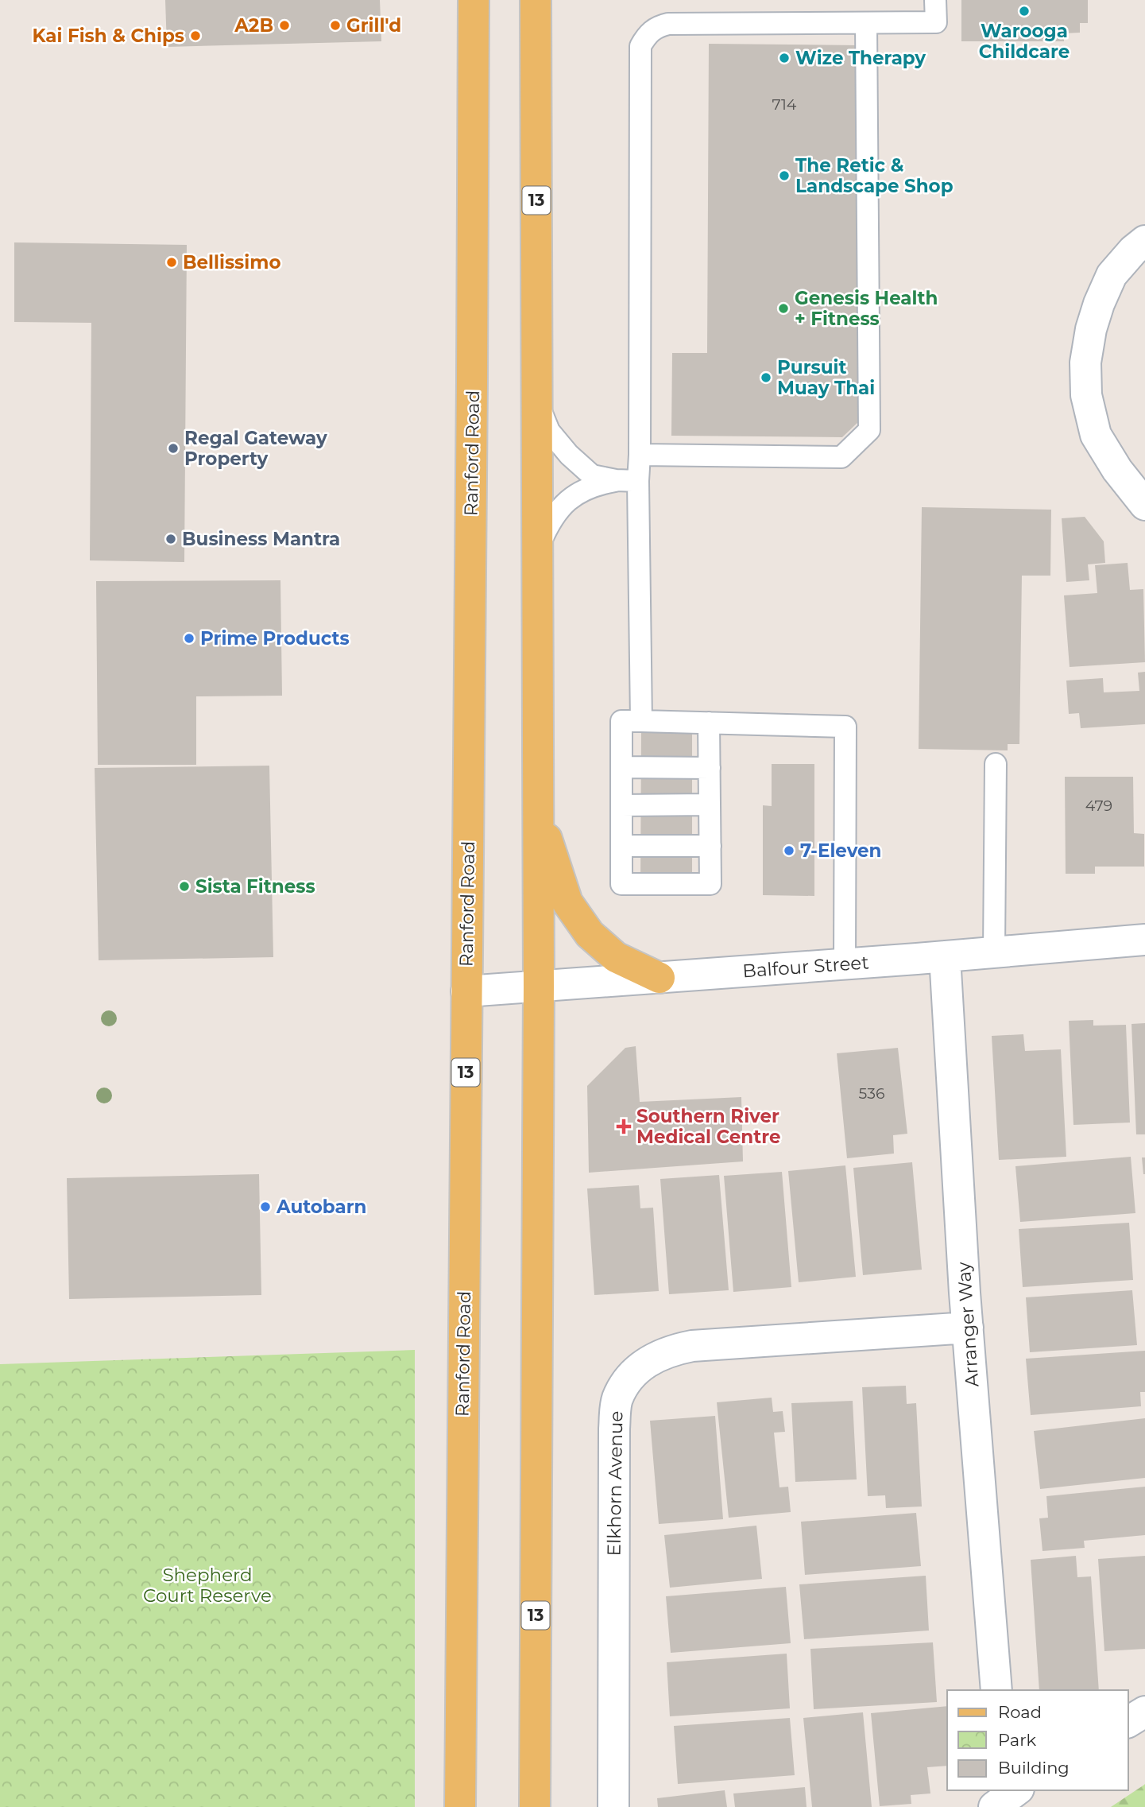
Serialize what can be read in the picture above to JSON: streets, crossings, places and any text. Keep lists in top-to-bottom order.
{
  "streets": {
    "main road": ["13", "Ranford Road"],
    "street": ["Balfour Street", "Arranger Way", "Elkhorn Avenue"]
  },
  "crossings": [
    ["13", "Balfour Street"],
    ["Ranford Road", "Balfour Street"],
    ["Balfour Street", "Arranger Way"],
    ["Arranger Way", "Elkhorn Avenue"]
  ],
  "parks": ["Shepherd Court Reserve"],
  "places": {
    "other": [
      "Warooga Childcare",
      "A2B",
      "Grill'd",
      "Kai Fish & Chips",
      "Wize Therapy",
      "The Retic & Landscape Shop",
      "Bellissimo",
      "Genesis Health + Fitness",
      "Pursuit Muay Thai",
      "Regal Gateway Property",
      "Business Mantra",
      "Prime Products",
      "7-Eleven",
      "Sista Fitness",
      "Autobarn"
    ],
    "health": ["Southern River Medical Centre"]
  },
  "house_numbers": ["714", "479", "536"],
  "legend": ["Road", "Park", "Building"]
}
